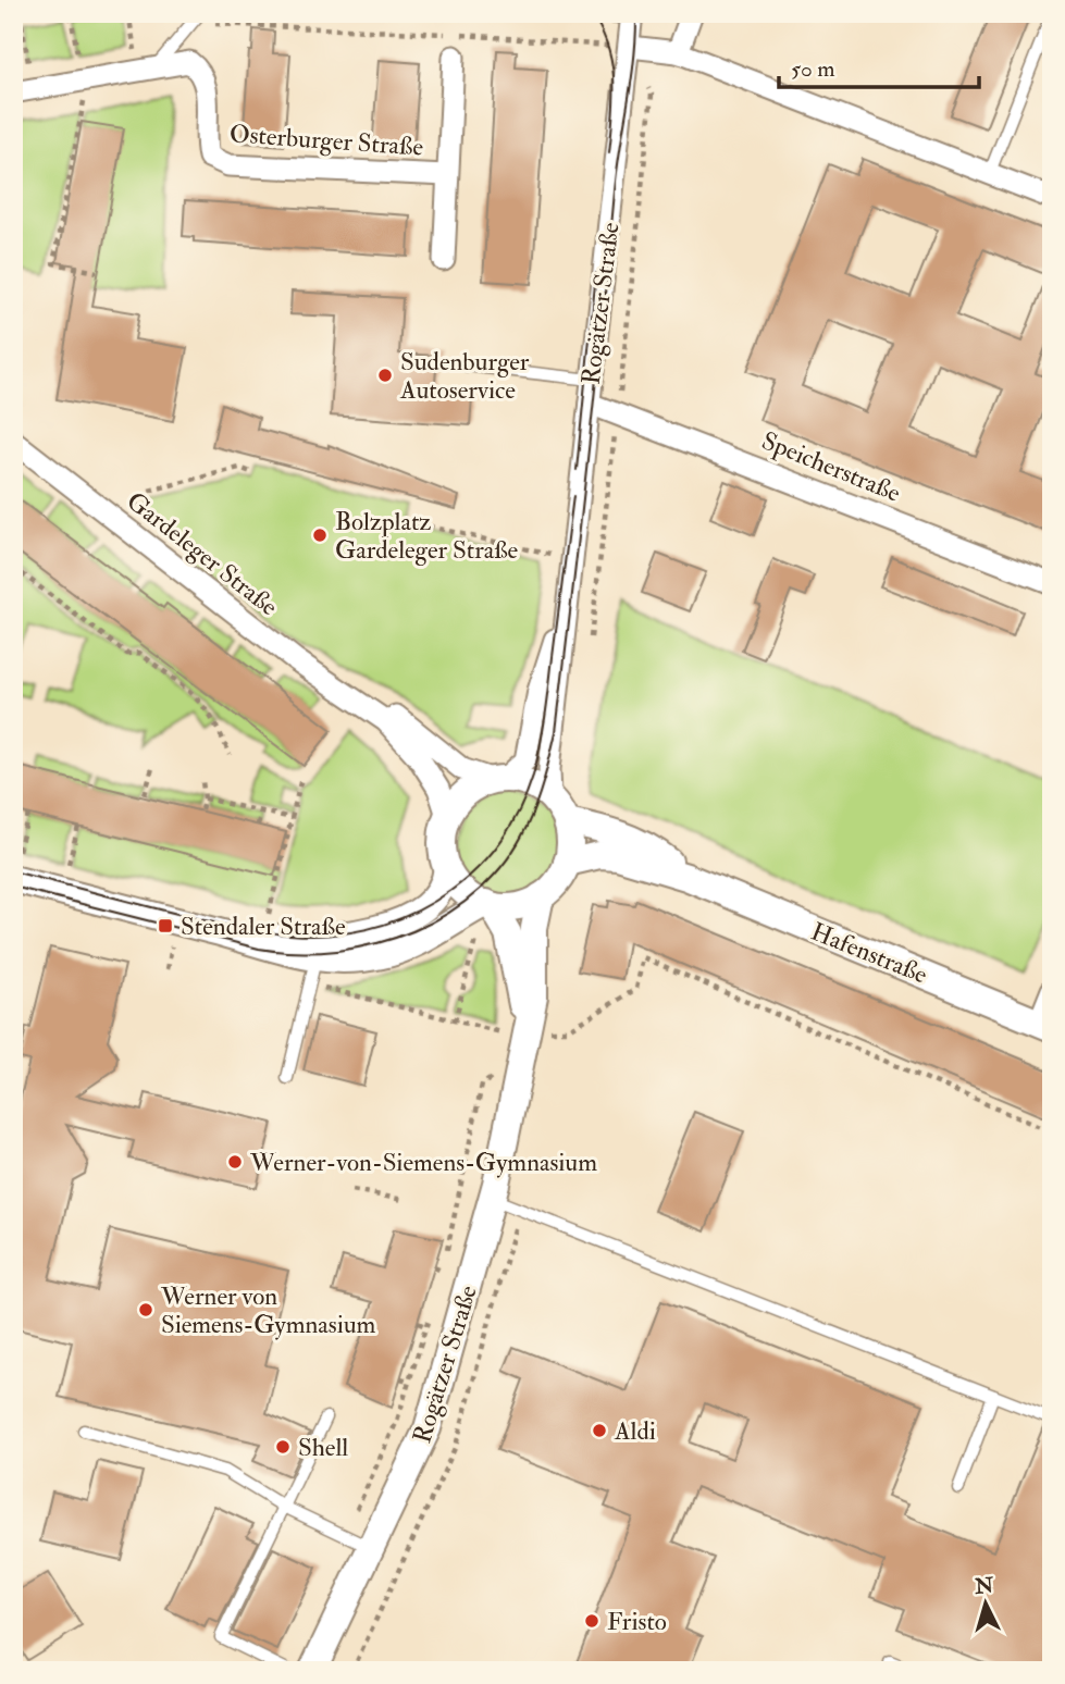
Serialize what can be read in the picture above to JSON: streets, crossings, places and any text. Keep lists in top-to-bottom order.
{
  "streets": {
    "street": [
      "Osterburger Straße",
      "Rogätzer Straße",
      "Speicherstraße",
      "Gardeleger Straße",
      "Hafenstraße"
    ]
  },
  "crossings": [
    ["Rogätzer Straße", "Speicherstraße"],
    ["Rogätzer Straße", "Gardeleger Straße"],
    ["Rogätzer Straße", "Hafenstraße"],
    ["Gardeleger Straße", "Hafenstraße"]
  ],
  "places": {
    "other": [
      "Sudenburger Autoservice",
      "Bolzplatz Gardeleger Straße",
      "Werner-von-Siemens-Gymnasium",
      "Werner von Siemens-Gymnasium",
      "Aldi",
      "Shell",
      "Fristo"
    ],
    "transit": ["Stendaler Straße"]
  },
  "scale_bar": "50 m",
  "north": "top"
}
